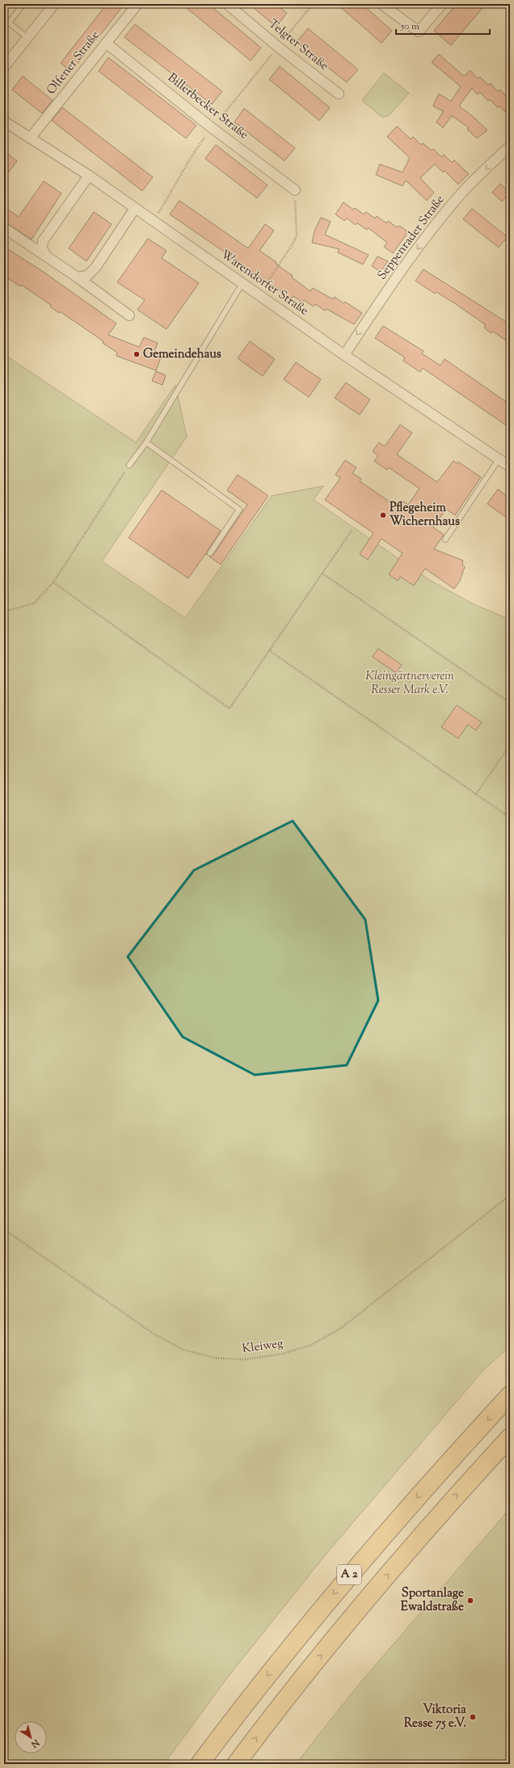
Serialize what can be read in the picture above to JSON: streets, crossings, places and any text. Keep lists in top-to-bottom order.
{
  "streets": {
    "highway": ["A 2"],
    "street": [
      "Telgter Straße",
      "Olfener Straße",
      "Billerbecker Straße",
      "Seppenrader Straße",
      "Warendorfer Straße"
    ],
    "path": ["Kleiweg"]
  },
  "crossings": [
    ["Olfener Straße", "Billerbecker Straße"],
    ["Olfener Straße", "Warendorfer Straße"],
    ["Seppenrader Straße", "Warendorfer Straße"]
  ],
  "one_way": ["Seppenrader Straße"],
  "parks": ["Kleingärtnerverein Resser Mark e.V."],
  "places": [
    "Gemeindehaus",
    "Pflegeheim Wichernhaus",
    "Sportanlage Ewaldstraße",
    "Viktoria Resse 75 e.V."
  ],
  "scale_bar": "50 m",
  "north": "bottom right"
}
